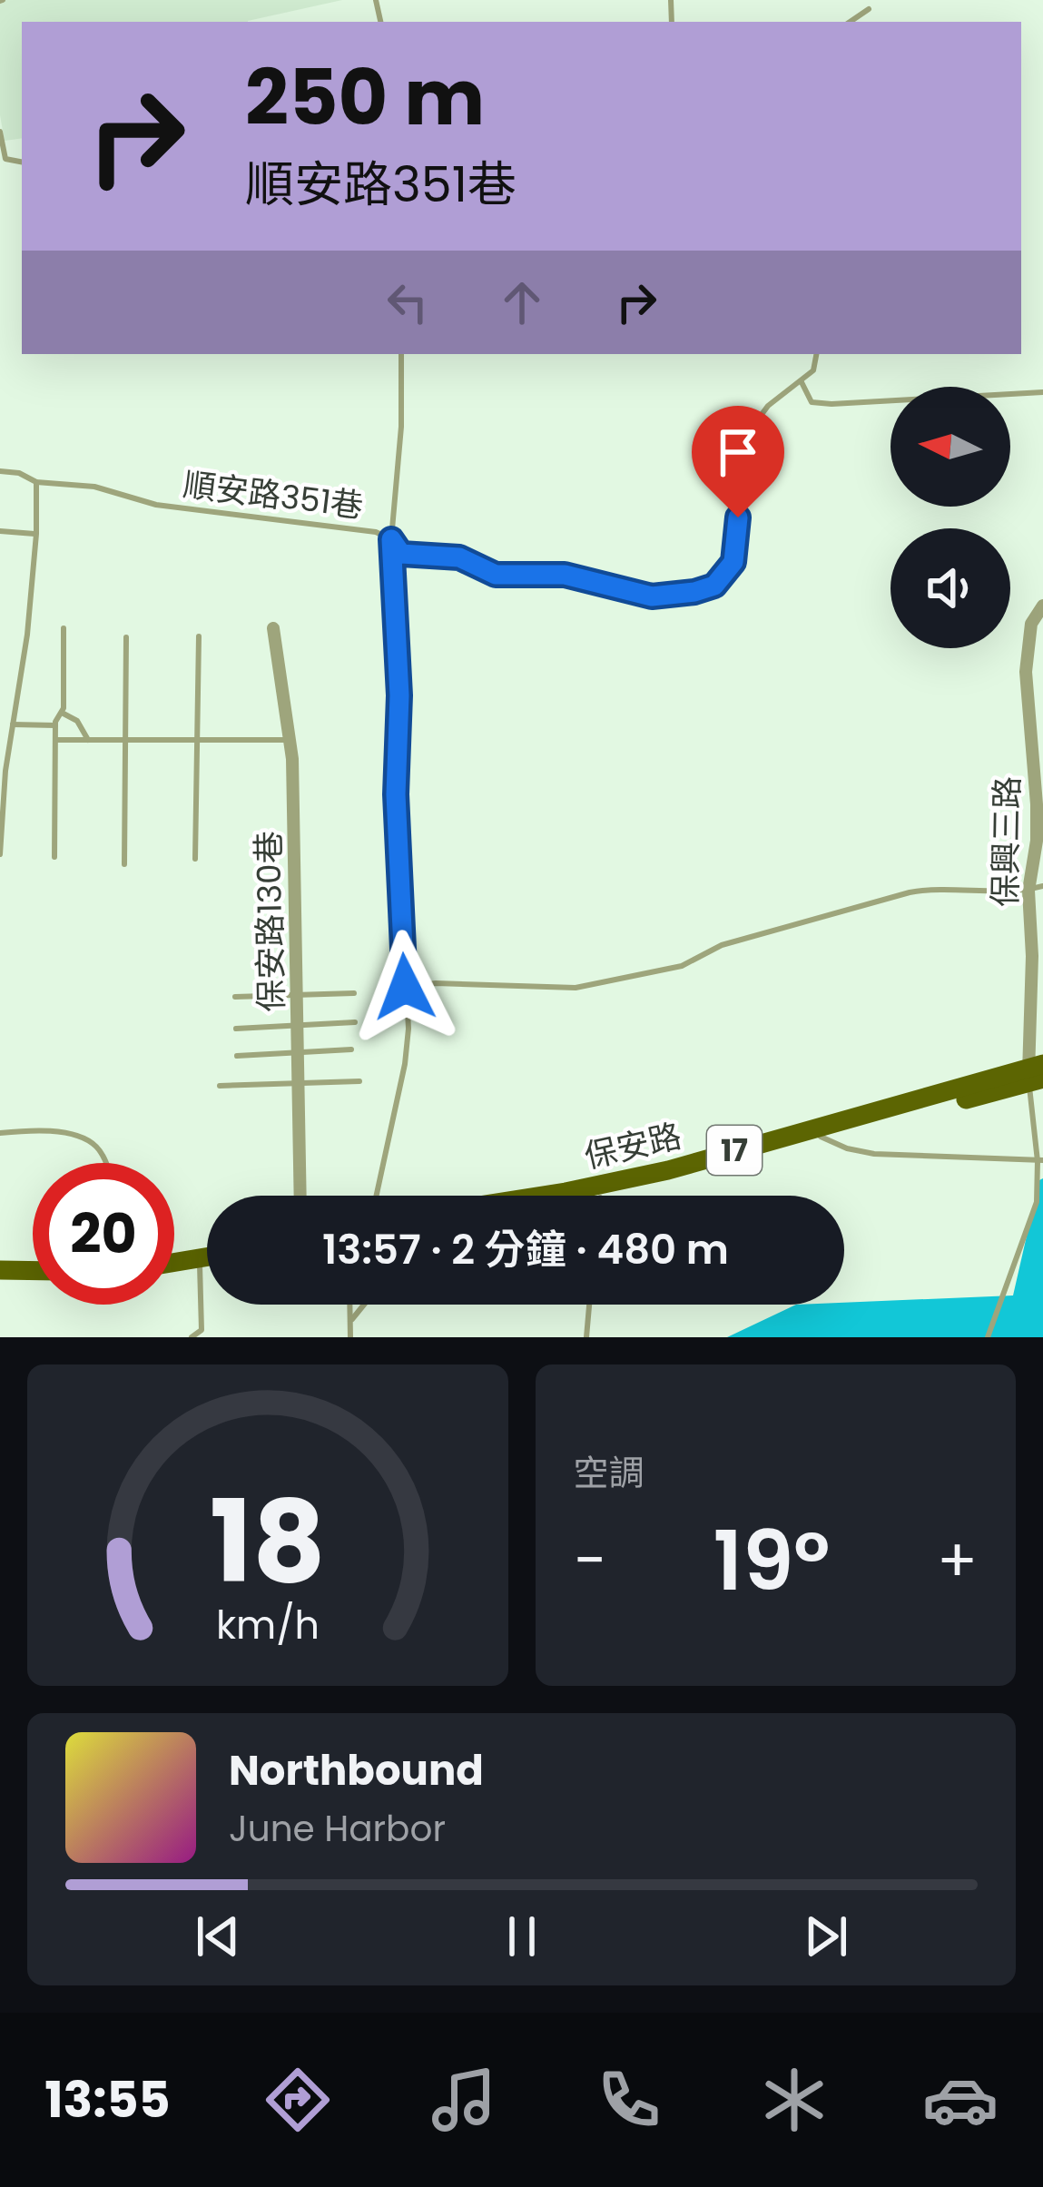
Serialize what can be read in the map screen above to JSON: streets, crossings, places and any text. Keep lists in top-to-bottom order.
{
  "streets": {
    "main road": ["保安路", "17"],
    "street": ["保興三路", "保安路130巷"],
    "lane": ["順安路351巷"]
  },
  "crossings": [
    ["保興三路", "保安路"]
  ],
  "north": "left",
  "page": {
    "turn": ["250 m", "順安路351巷"],
    "limit": "20",
    "trip": "13:57 · 2 分鐘 · 480 m",
    "tile": "空調",
    "heat": ["−", "19°", "+"],
    "song": ["Northbound", "June Harbor"],
    "tabs": "13:55",
    "gauge": ["18", "km/h"]
  }
}
